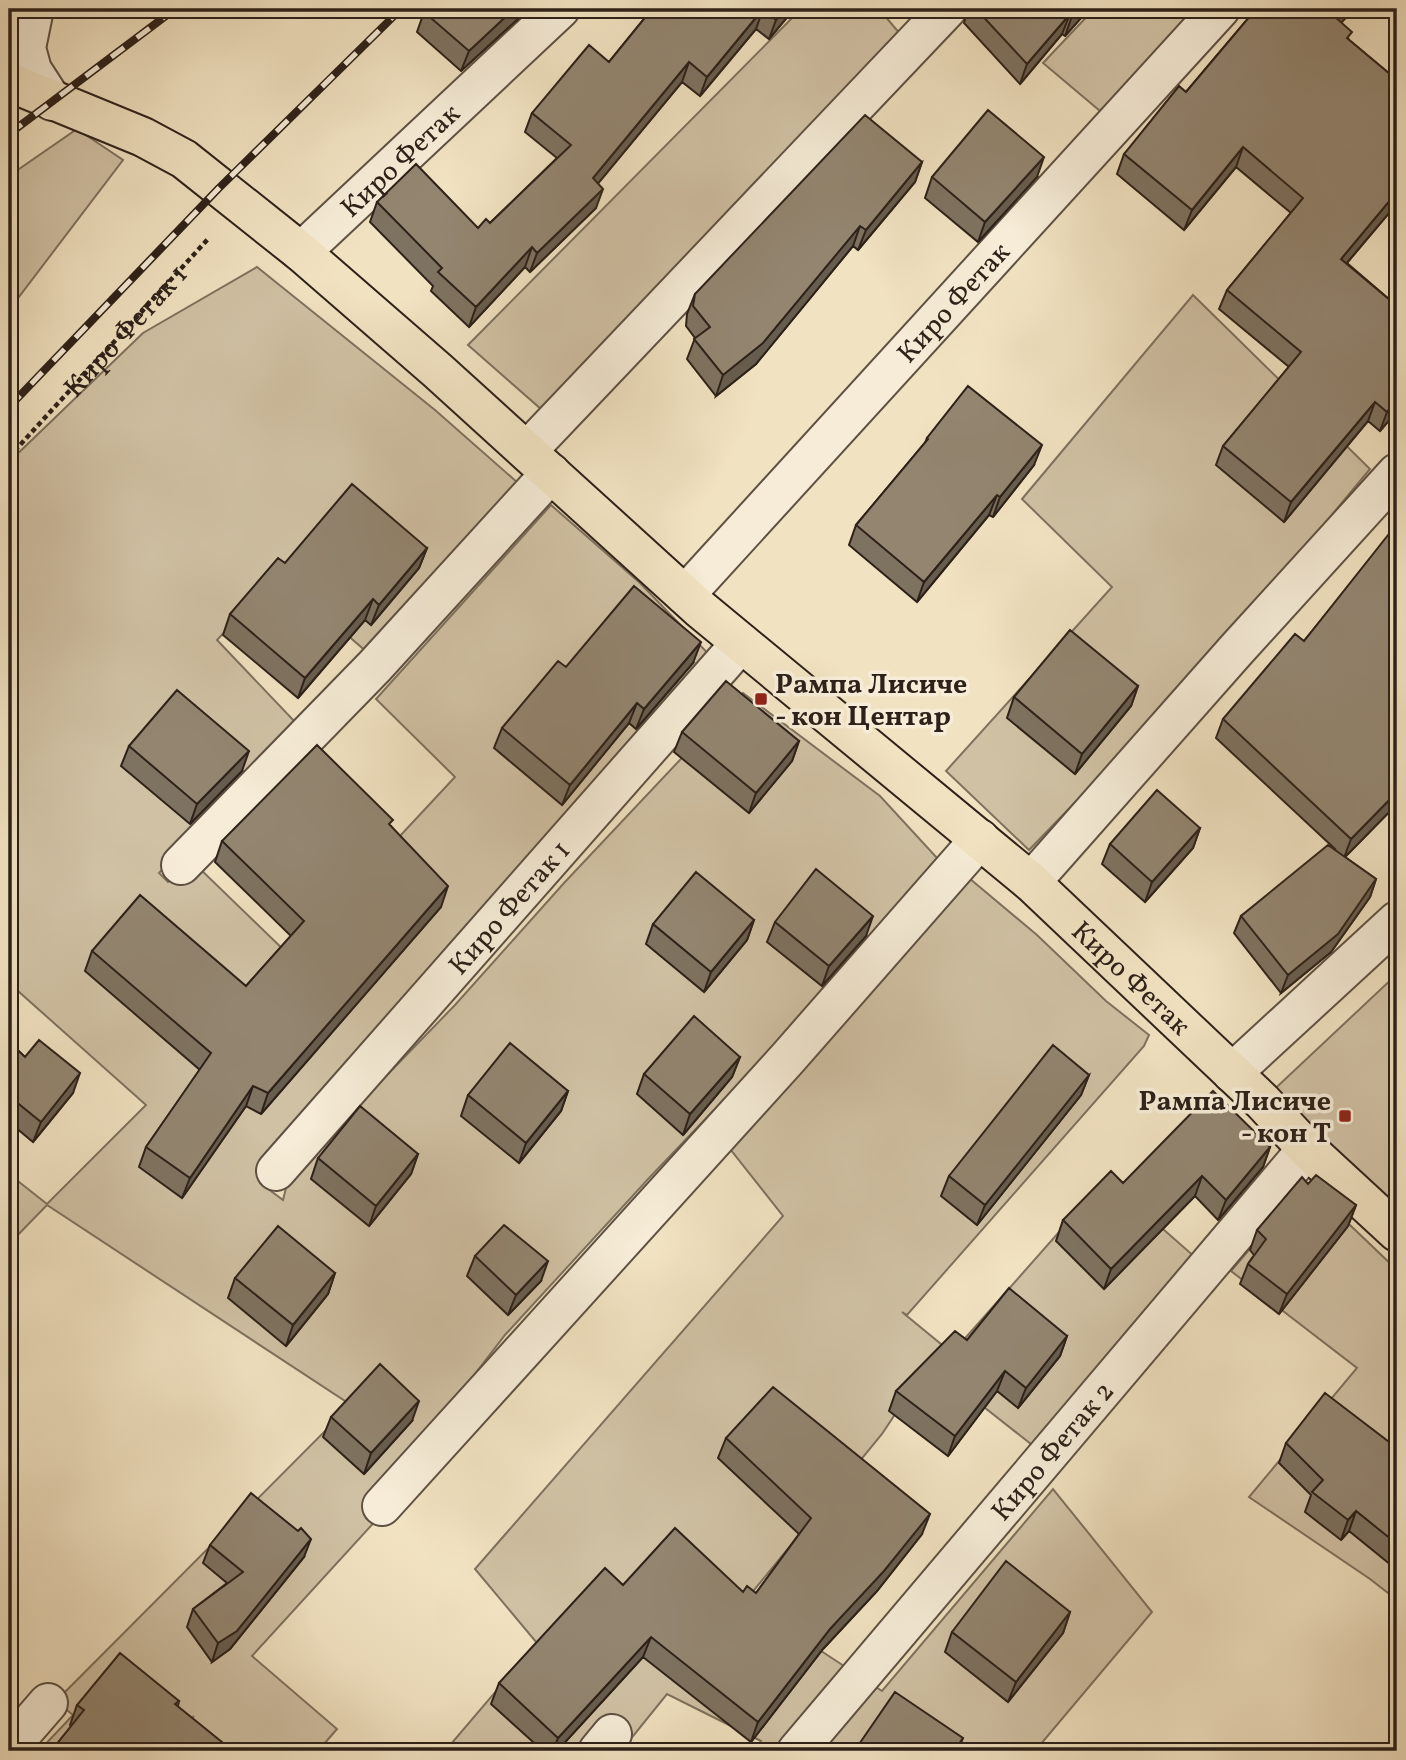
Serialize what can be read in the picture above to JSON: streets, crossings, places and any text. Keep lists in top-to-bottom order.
{
  "streets": {
    "main road": ["Киро Фетак"],
    "street": ["Киро Фетак 1", "Киро Фетак 2"]
  },
  "crossings": [
    ["Киро Фетак", "Киро Фетак 1"],
    ["Киро Фетак", "Киро Фетак 2"]
  ],
  "places": {
    "transit": ["Рампа Лисиче - кон Центар", "Рампа Лисиче - кон Т"]
  }
}
